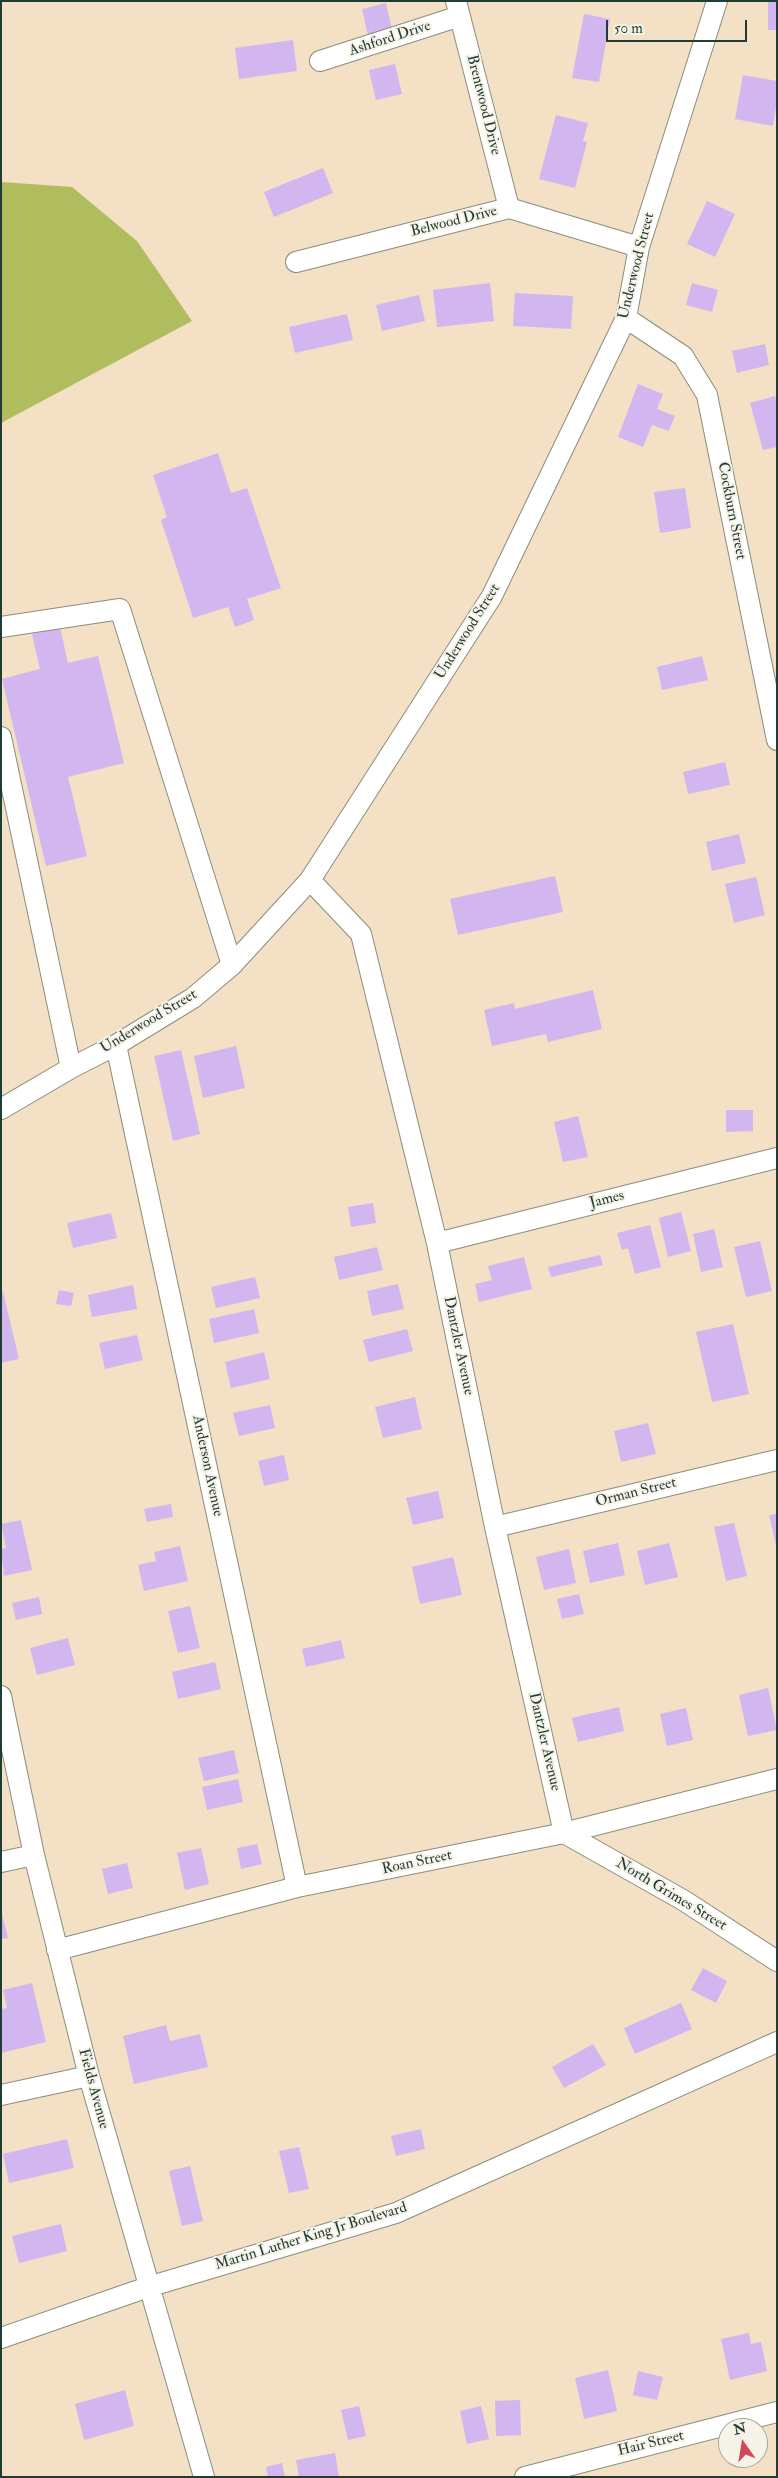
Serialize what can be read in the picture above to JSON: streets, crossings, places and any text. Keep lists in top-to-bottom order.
{
  "streets": {
    "street": [
      "Ashford Drive",
      "Brentwood Drive",
      "Belwood Drive",
      "Underwood Street",
      "Cockburn Street",
      "James",
      "Dantzler Avenue",
      "Anderson Avenue",
      "Orman Street",
      "Roan Street",
      "North Grimes Street",
      "Fields Avenue",
      "Martin Luther King Jr Boulevard",
      "Hair Street"
    ]
  },
  "crossings": [
    ["Ashford Drive", "Brentwood Drive"],
    ["Brentwood Drive", "Belwood Drive"],
    ["Belwood Drive", "Underwood Street"],
    ["Underwood Street", "Cockburn Street"],
    ["Underwood Street", "Dantzler Avenue"],
    ["Underwood Street", "Anderson Avenue"],
    ["James", "Dantzler Avenue"],
    ["Dantzler Avenue", "Orman Street"],
    ["Dantzler Avenue", "Roan Street"],
    ["Dantzler Avenue", "North Grimes Street"],
    ["Anderson Avenue", "Roan Street"],
    ["Roan Street", "North Grimes Street"],
    ["Roan Street", "Fields Avenue"],
    ["Fields Avenue", "Martin Luther King Jr Boulevard"]
  ],
  "scale_bar": "50 m",
  "north": "top"
}
